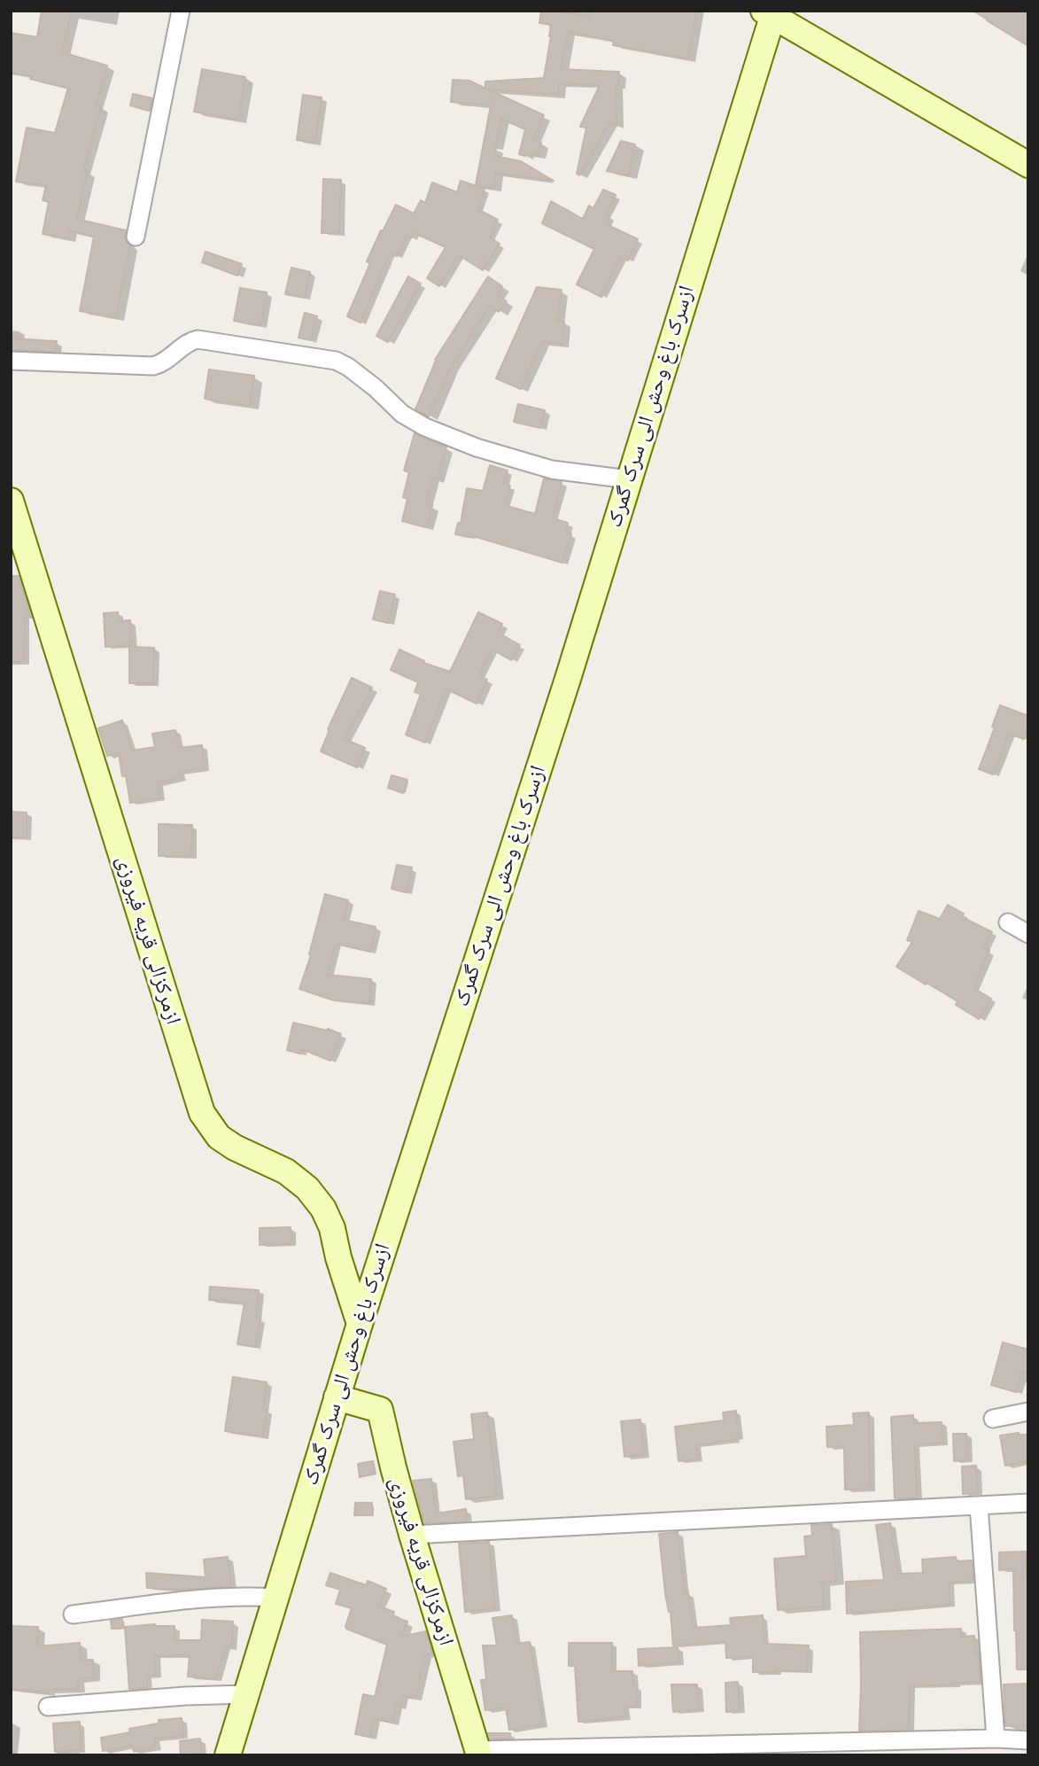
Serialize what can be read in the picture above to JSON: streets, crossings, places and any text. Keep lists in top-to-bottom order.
{
  "streets": {
    "main road": ["ازسرک باغ وحش الی سرک گمرک", "ازمرکزالی قریه فیروزی"]
  },
  "crossings": [
    ["ازسرک باغ وحش الی سرک گمرک", "ازمرکزالی قریه فیروزی"]
  ]
}
